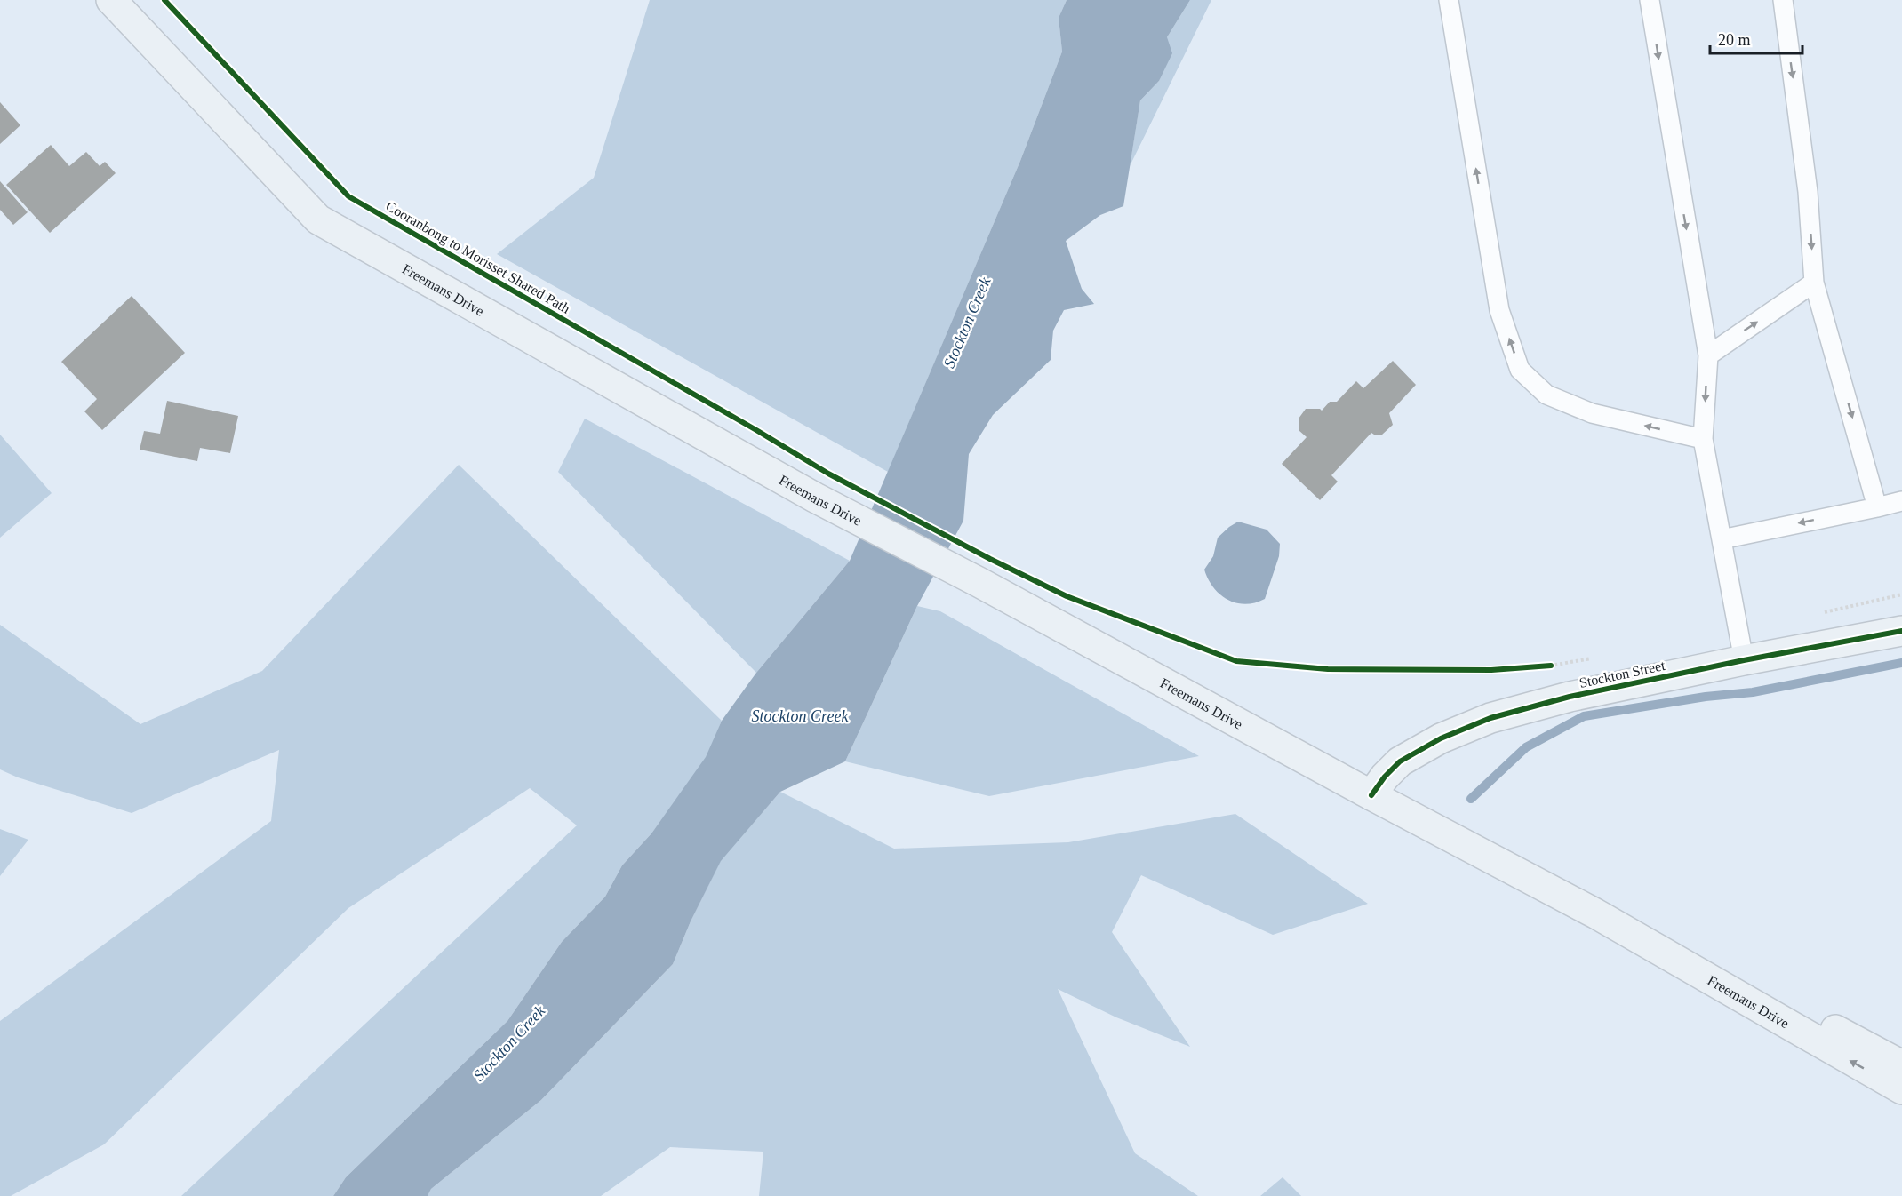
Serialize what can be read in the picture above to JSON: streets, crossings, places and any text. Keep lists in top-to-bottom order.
{
  "streets": {
    "main road": ["Freemans Drive", "Stockton Street"],
    "cycle path": ["Cooranbong to Morisset Shared Path"]
  },
  "crossings": [
    ["Freemans Drive", "Stockton Street"]
  ],
  "water": ["Stockton Creek"],
  "scale_bar": "20 m"
}
